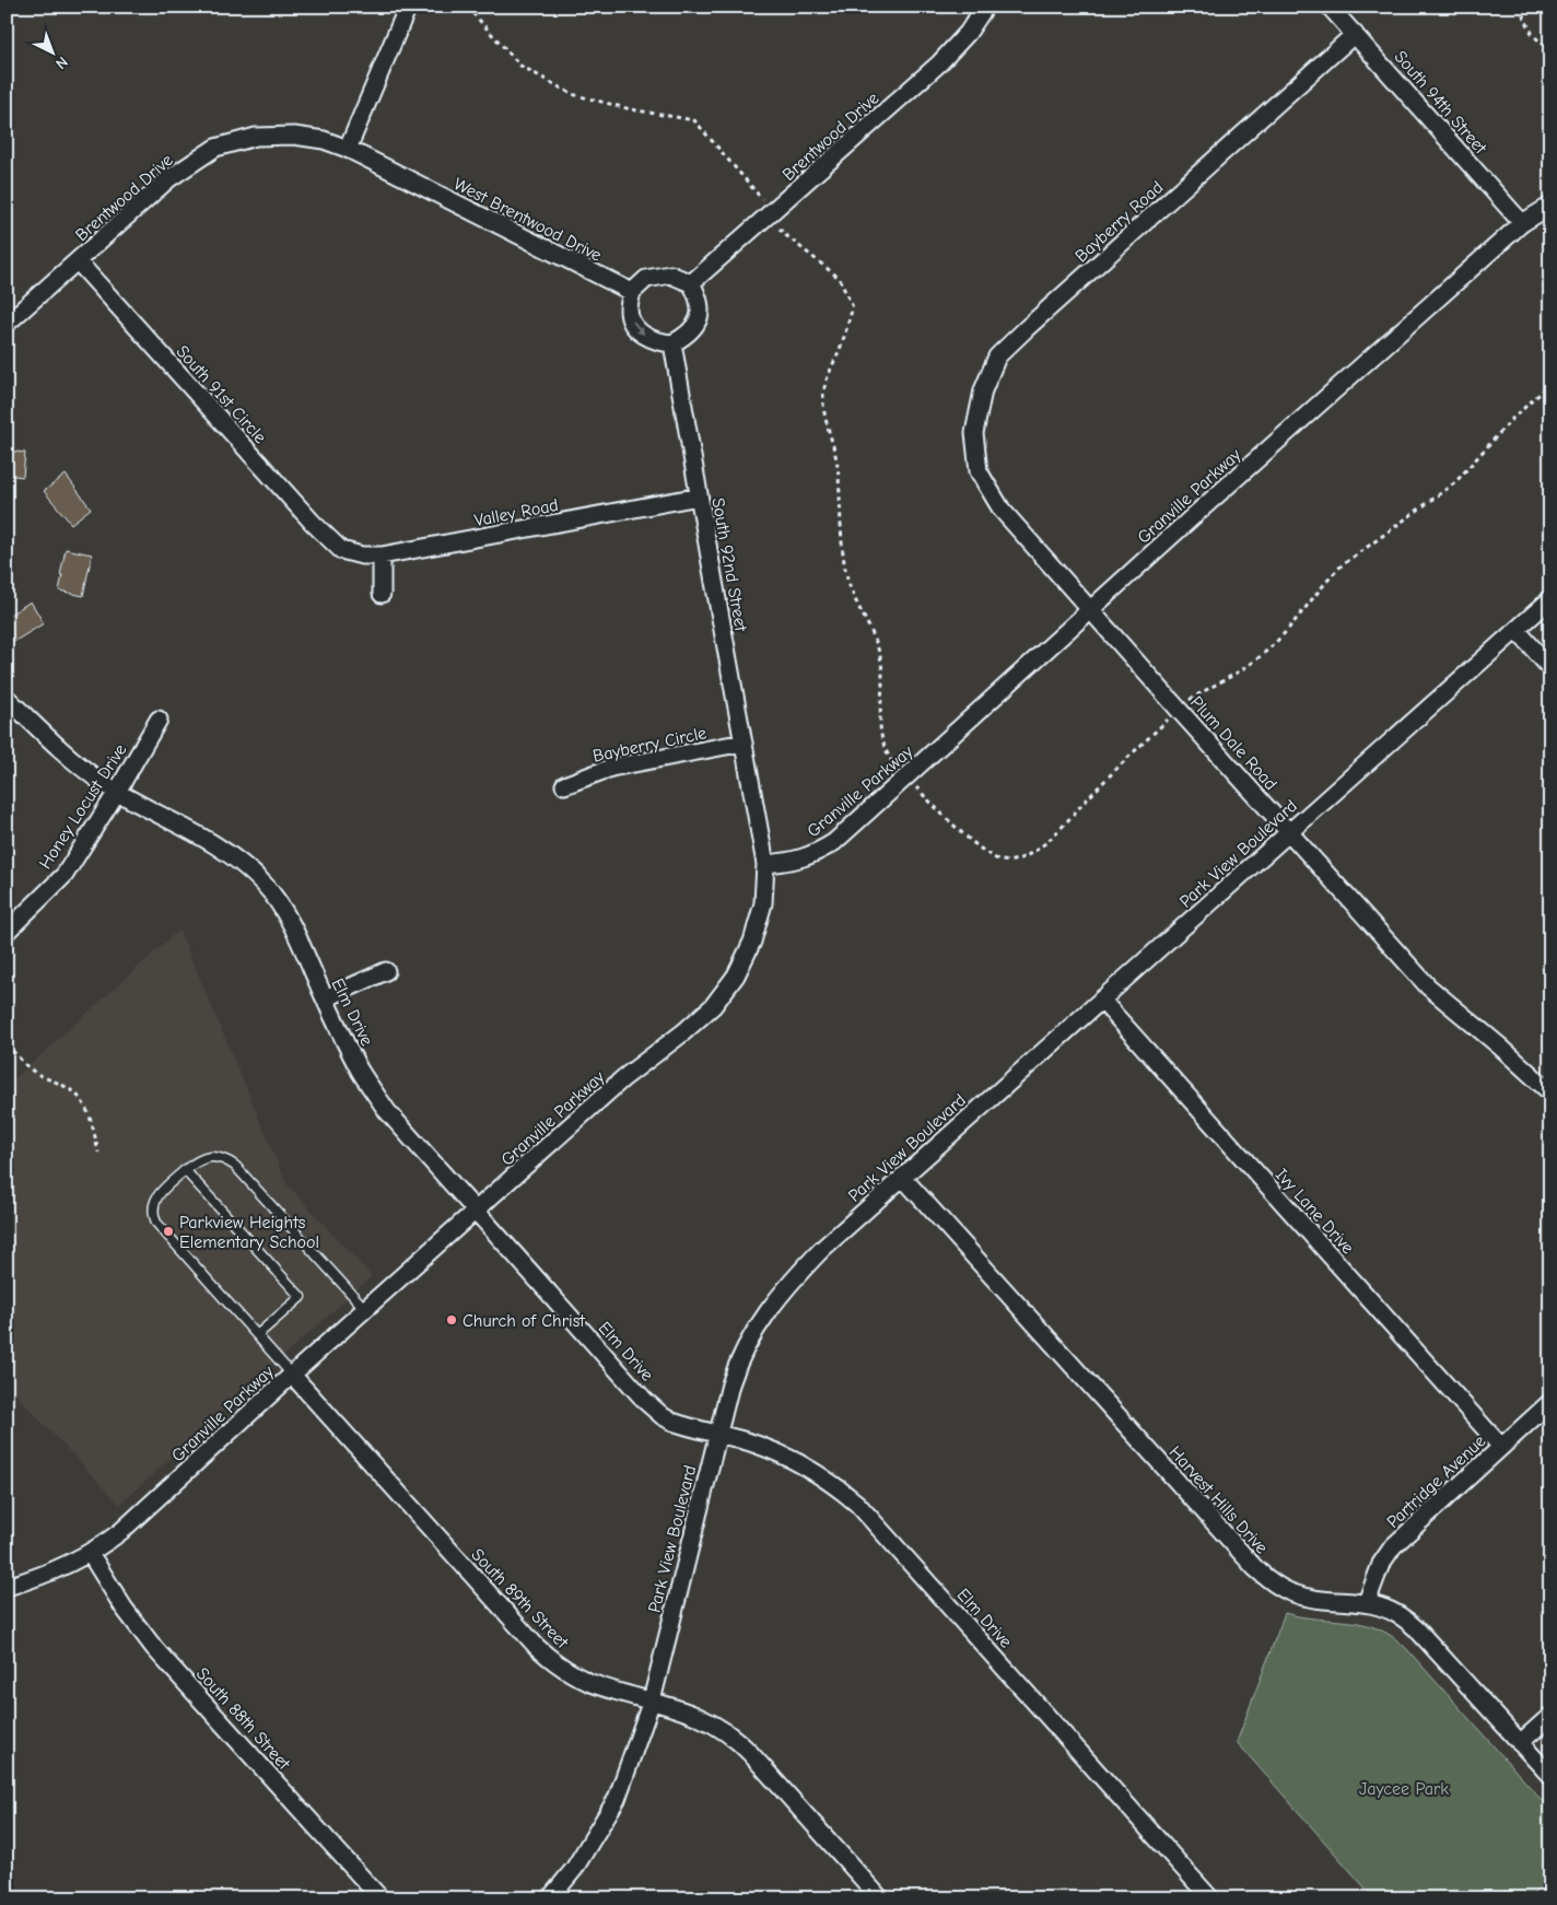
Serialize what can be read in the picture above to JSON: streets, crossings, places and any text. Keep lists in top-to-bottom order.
{
  "streets": {
    "street": [
      "South 94th Street",
      "Brentwood Drive",
      "West Brentwood Drive",
      "Bayberry Road",
      "South 91st Circle",
      "Granville Parkway",
      "Valley Road",
      "South 92nd Street",
      "Plum Dale Road",
      "Bayberry Circle",
      "Honey Locust Drive",
      "Park View Boulevard",
      "Elm Drive",
      "Ivy Lane Drive",
      "Partridge Avenue",
      "Harvest Hills Drive",
      "South 89th Street",
      "South 88th Street"
    ]
  },
  "crossings": [
    ["South 94th Street", "Bayberry Road"],
    ["South 94th Street", "Granville Parkway"],
    ["Brentwood Drive", "West Brentwood Drive"],
    ["Brentwood Drive", "South 91st Circle"],
    ["Brentwood Drive", "South 92nd Street"],
    ["West Brentwood Drive", "South 92nd Street"],
    ["Bayberry Road", "Plum Dale Road"],
    ["South 91st Circle", "Valley Road"],
    ["Granville Parkway", "South 92nd Street"],
    ["Granville Parkway", "Plum Dale Road"],
    ["Granville Parkway", "Elm Drive"],
    ["Granville Parkway", "South 89th Street"],
    ["Granville Parkway", "South 88th Street"],
    ["Valley Road", "South 92nd Street"],
    ["South 92nd Street", "Bayberry Circle"],
    ["Plum Dale Road", "Park View Boulevard"],
    ["Honey Locust Drive", "Elm Drive"],
    ["Park View Boulevard", "Elm Drive"],
    ["Park View Boulevard", "Ivy Lane Drive"],
    ["Park View Boulevard", "Harvest Hills Drive"],
    ["Park View Boulevard", "South 89th Street"],
    ["Ivy Lane Drive", "Partridge Avenue"],
    ["Partridge Avenue", "Harvest Hills Drive"]
  ],
  "parks": ["Jaycee Park"],
  "places": ["Parkview Heights Elementary School", "Church of Christ"],
  "north": "bottom right"
}
